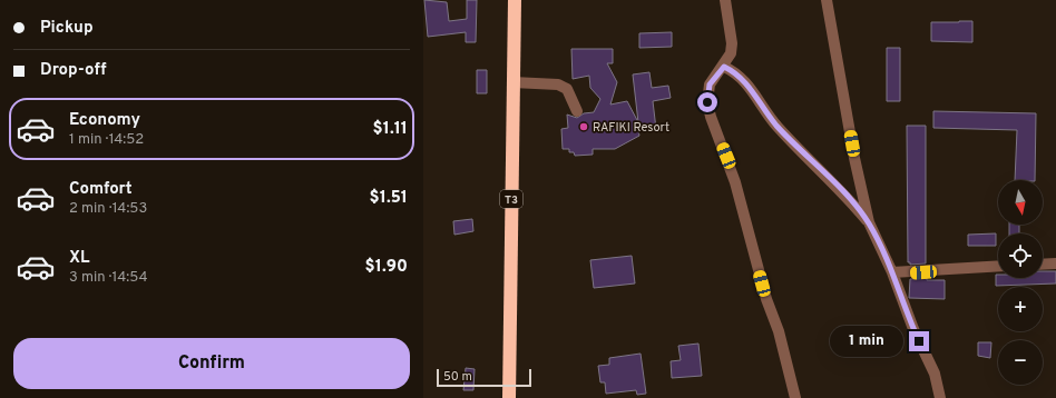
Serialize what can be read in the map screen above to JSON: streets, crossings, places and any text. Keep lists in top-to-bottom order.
{
  "streets": {
    "highway": ["T3"]
  },
  "places": ["RAFIKI Resort"],
  "scale_bar": "50 m",
  "north": "bottom",
  "page": {
    "banner": ["Pickup", "Drop-off"],
    "list": [
      {
        "name": "Economy",
        "note": "1 min · 14:52",
        "value": "$1.11"
      },
      {
        "name": "Comfort",
        "note": "2 min · 14:53",
        "value": "$1.51"
      },
      {
        "name": "XL",
        "note": "3 min · 14:54",
        "value": "$1.90"
      }
    ],
    "map_buttons": ["+", "−"],
    "bubble": "1 min",
    "buttons": "Confirm",
    "scale": "50 m"
  }
}
